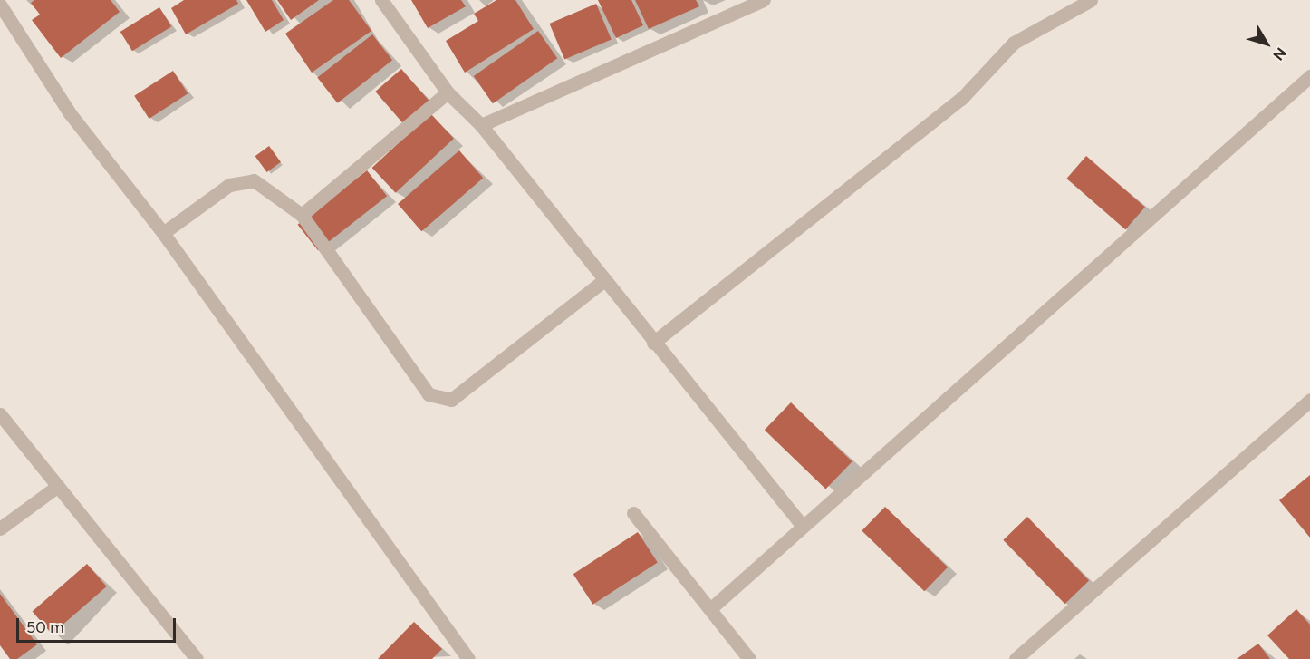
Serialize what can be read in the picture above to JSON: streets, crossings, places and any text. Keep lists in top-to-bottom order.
{
  "scale_bar": "50 m",
  "north": "bottom right"
}
